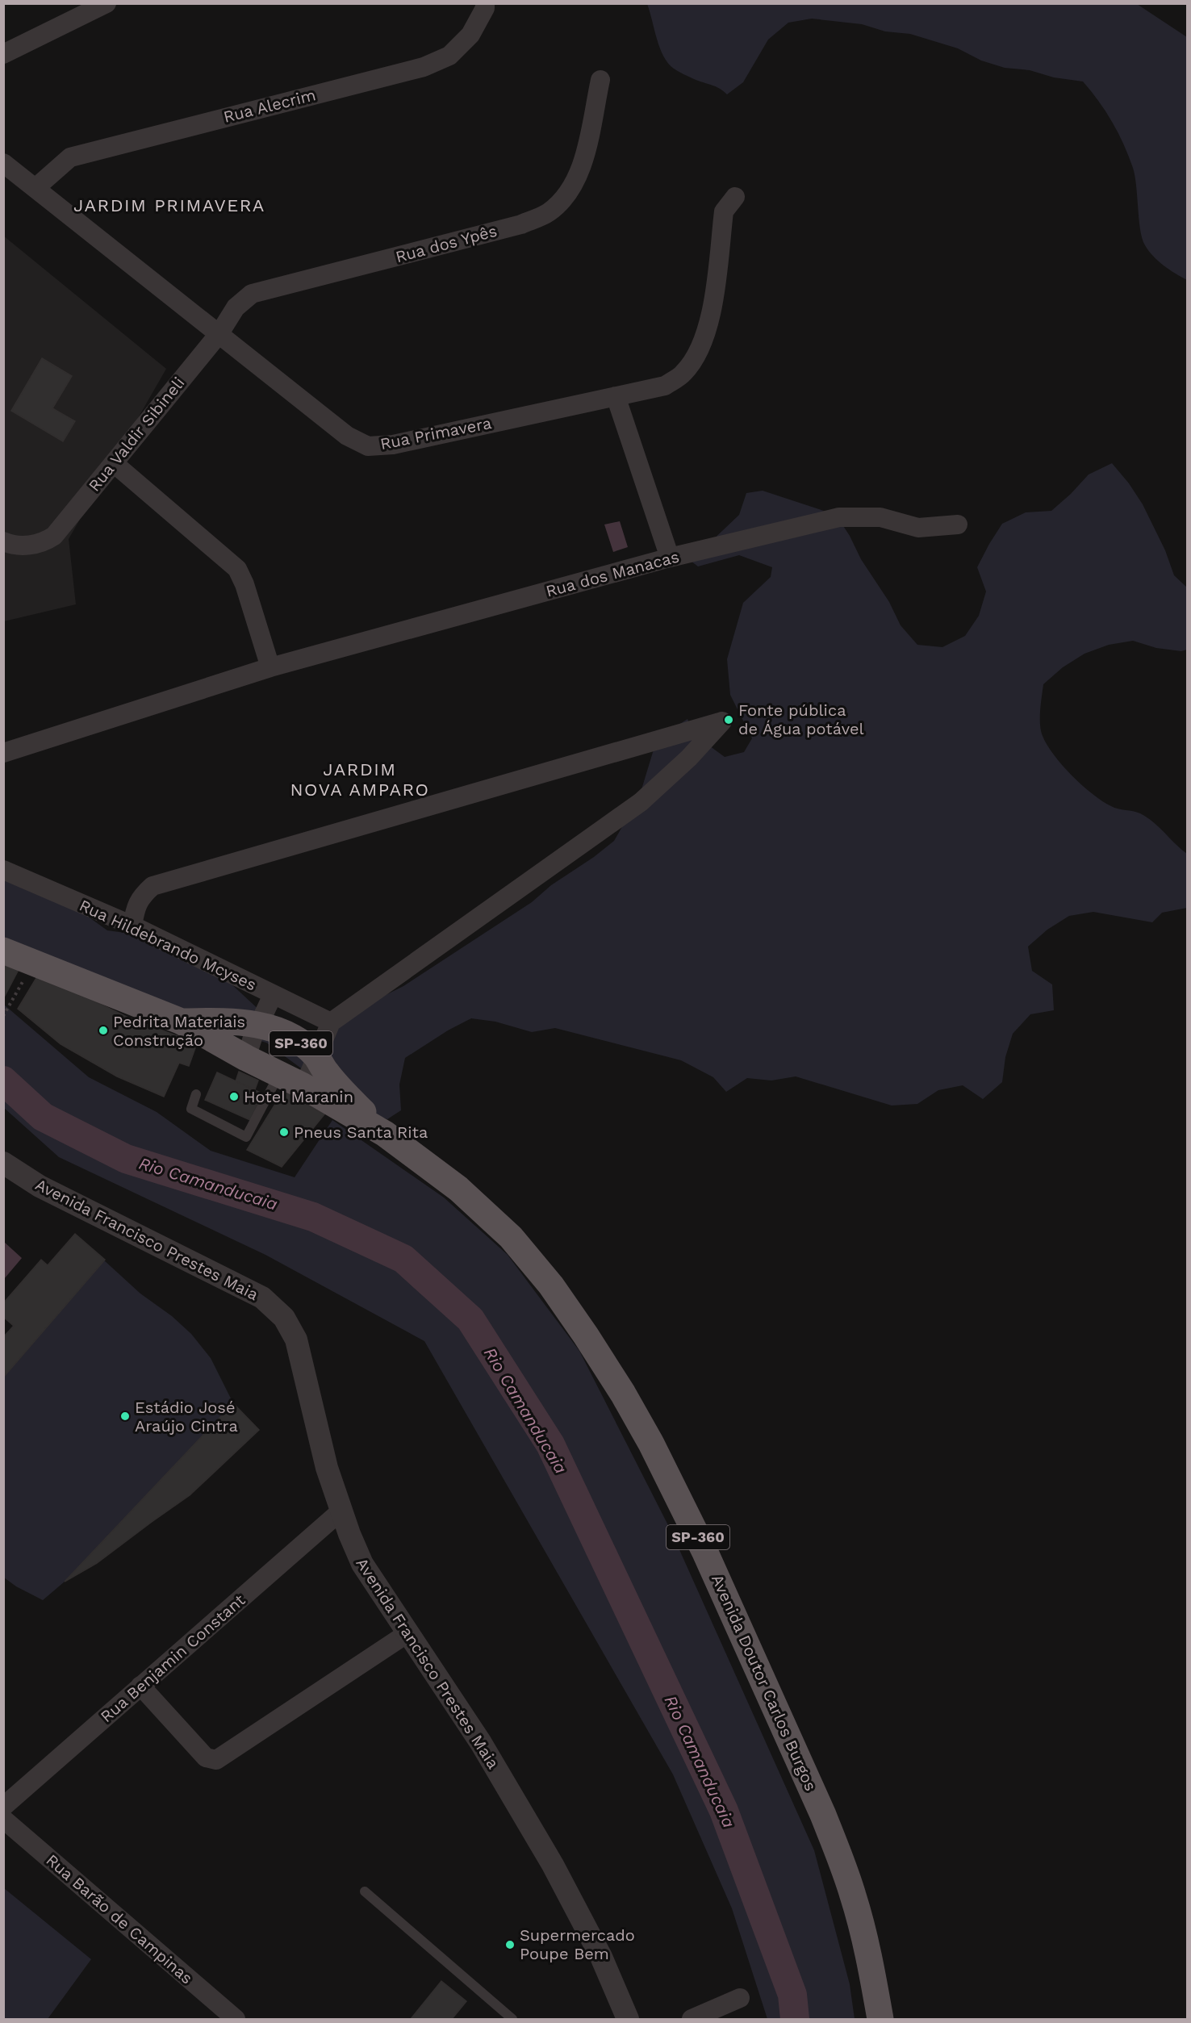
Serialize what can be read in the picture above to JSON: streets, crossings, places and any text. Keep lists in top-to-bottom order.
{
  "streets": {
    "main road": ["SP-360", "Avenida Doutor Carlos Burgos"],
    "street": [
      "Rua Alecrim",
      "Rua dos Ypês",
      "Rua Primavera",
      "Rua Valdir Sibineli",
      "Rua dos Manacas",
      "Rua Hildebrando Mcyses",
      "Avenida Francisco Prestes Maia",
      "Rua Benjamin Constant",
      "Rua Barão de Campinas"
    ]
  },
  "crossings": [
    ["Rua Alecrim", "Rua Primavera"],
    ["Rua dos Ypês", "Rua Primavera"],
    ["Rua dos Ypês", "Rua Valdir Sibineli"],
    ["Rua Primavera", "Rua Valdir Sibineli"],
    ["Avenida Francisco Prestes Maia", "Rua Benjamin Constant"]
  ],
  "districts": ["JARDIM PRIMAVERA", "JARDIM NOVA AMPARO"],
  "water": ["Rio Camanducaia"],
  "places": [
    "Fonte pública de Água potável",
    "Pedrita Materiais Construção",
    "Hotel Maranin",
    "Pneus Santa Rita",
    "Estádio José Araújo Cintra",
    "Supermercado Poupe Bem"
  ]
}
